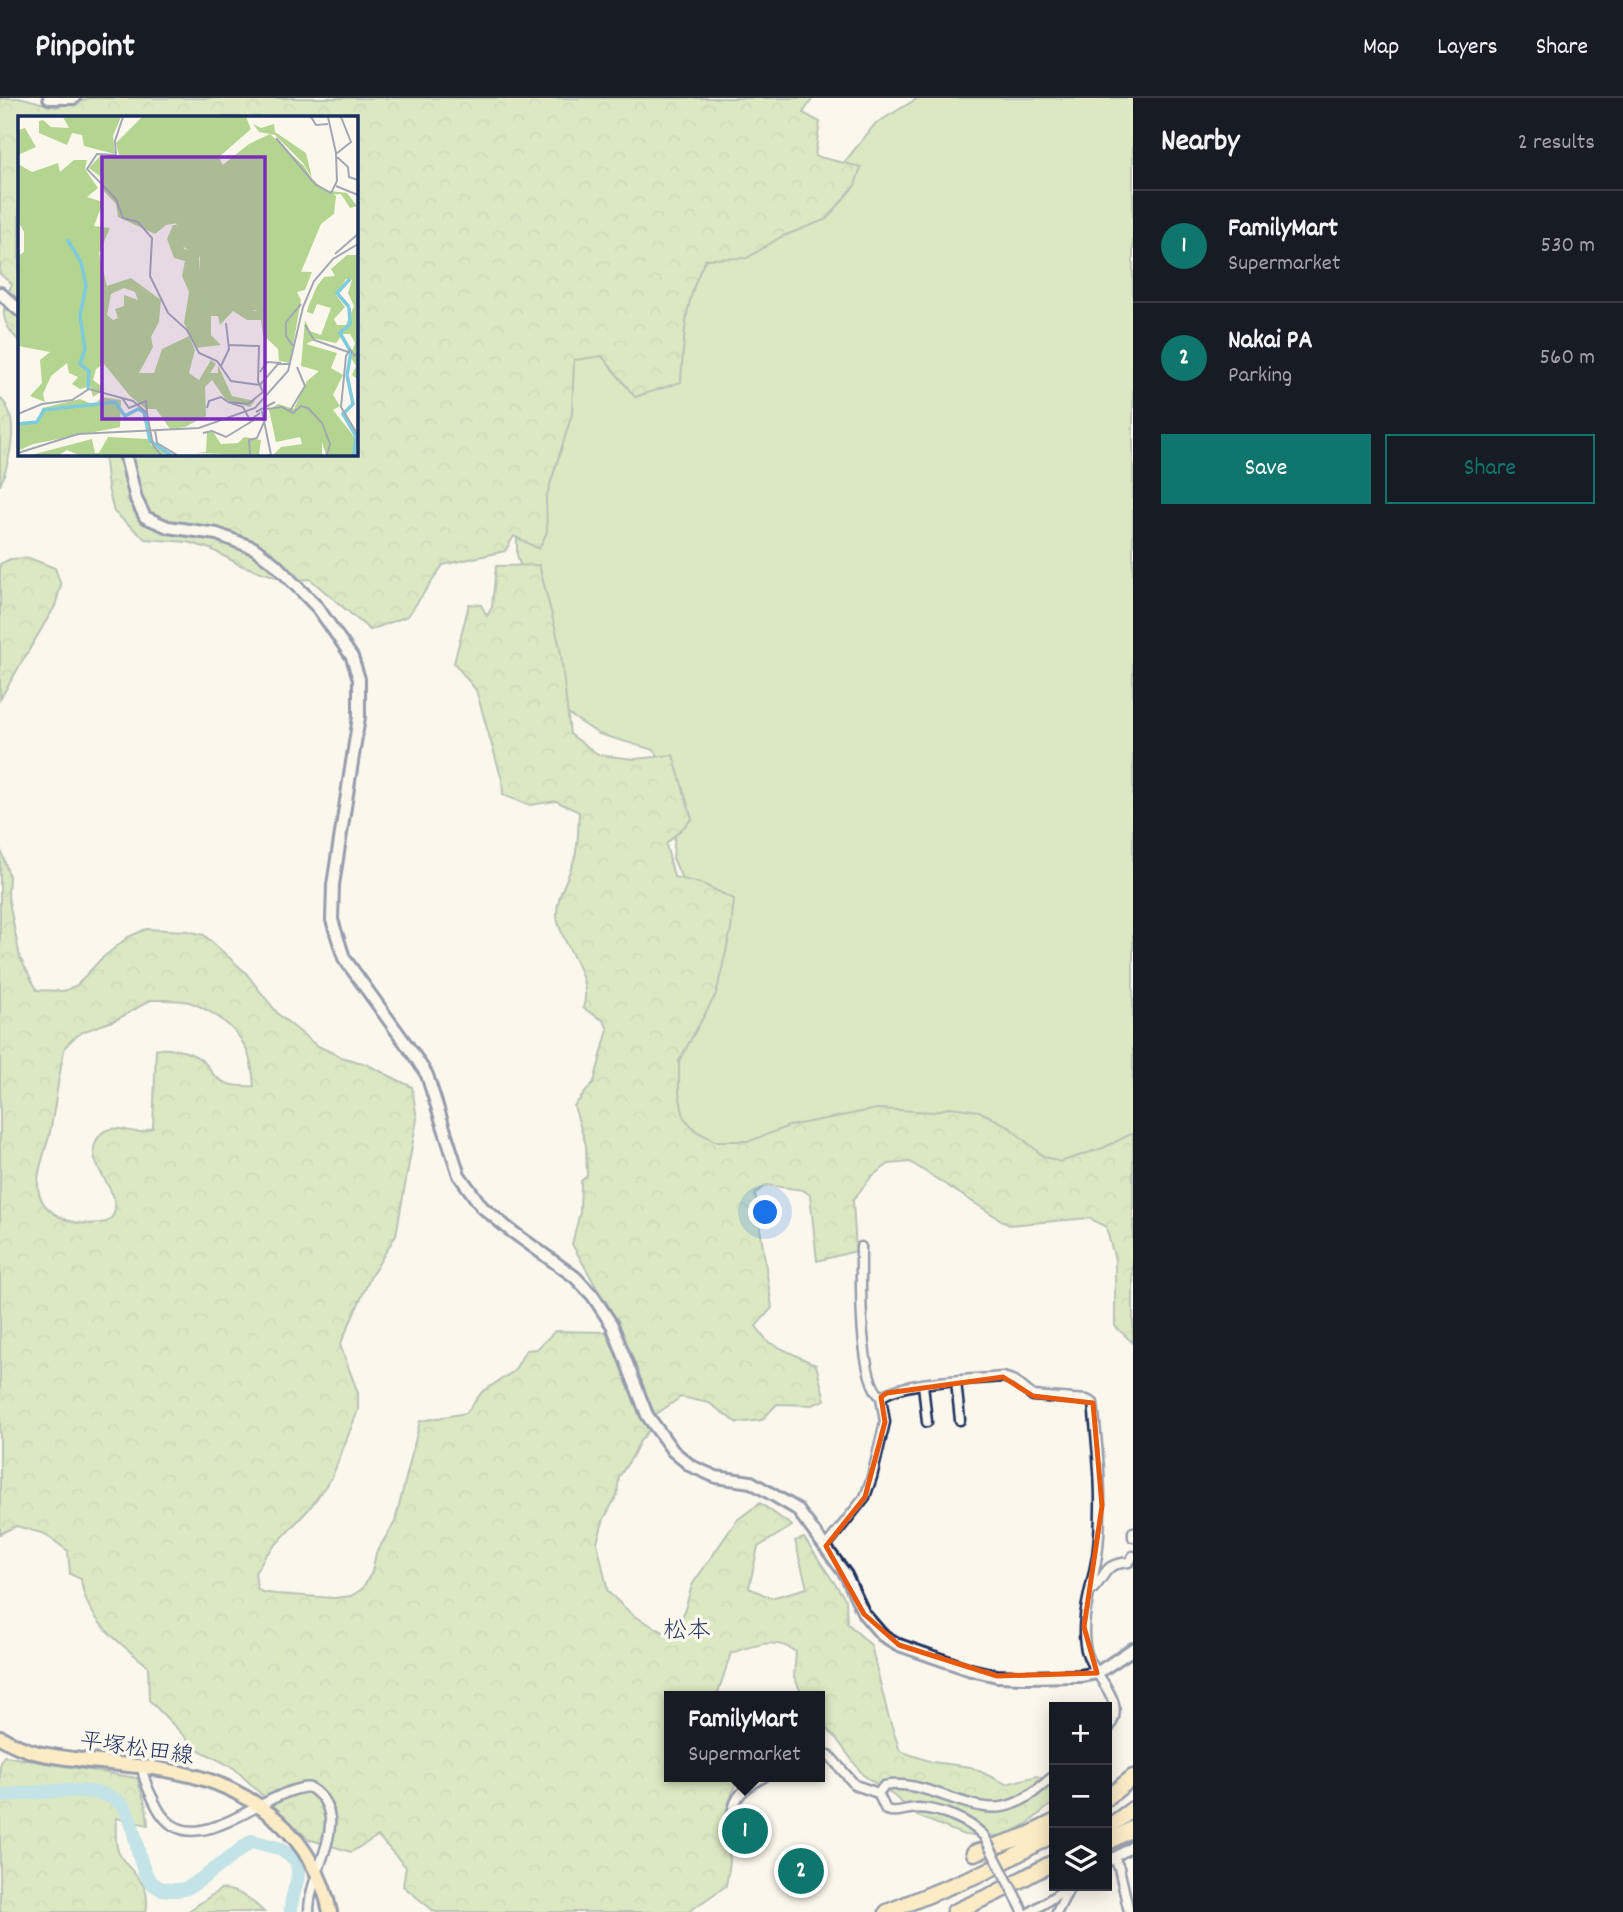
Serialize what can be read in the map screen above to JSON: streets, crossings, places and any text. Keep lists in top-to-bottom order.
{
  "streets": {
    "main road": ["平塚松田線"]
  },
  "districts": ["松本"],
  "page": {
    "header": "Pinpoint",
    "nav": ["Map", "Layers", "Share"],
    "heading": ["Nearby", "2 results"],
    "list": [
      {
        "mark": "1",
        "name": "FamilyMart",
        "note": "Supermarket",
        "value": "530 m"
      },
      {
        "mark": "2",
        "name": "Nakai PA",
        "note": "Parking",
        "value": "560 m"
      }
    ],
    "buttons": ["Save", "Share"],
    "popup": ["FamilyMart", "Supermarket"],
    "map_buttons": ["+", "−"],
    "pins": ["1", "2"]
  }
}
